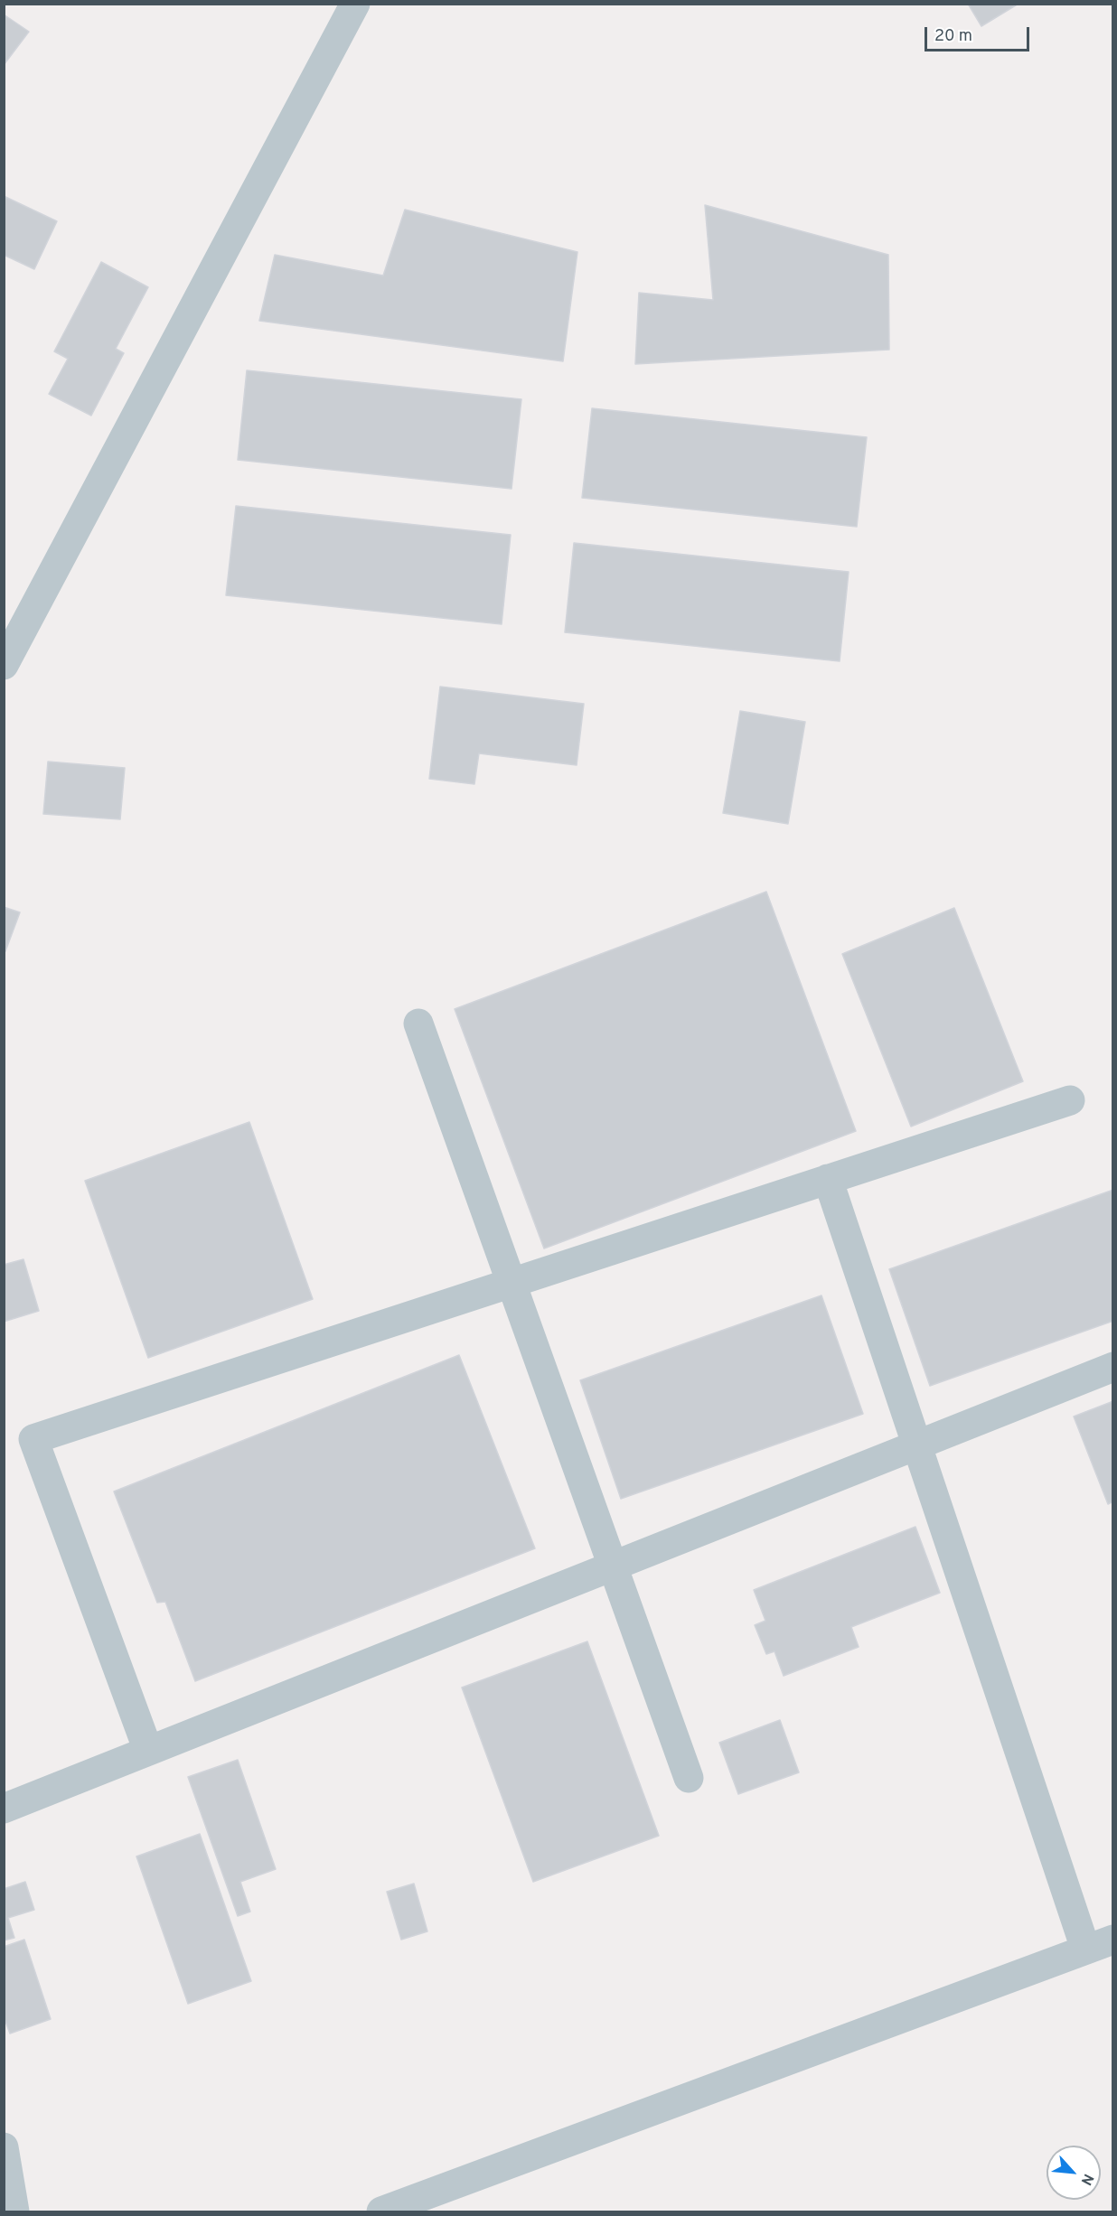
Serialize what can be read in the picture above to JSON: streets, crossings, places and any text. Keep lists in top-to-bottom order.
{
  "scale_bar": "20 m",
  "north": "bottom right"
}
